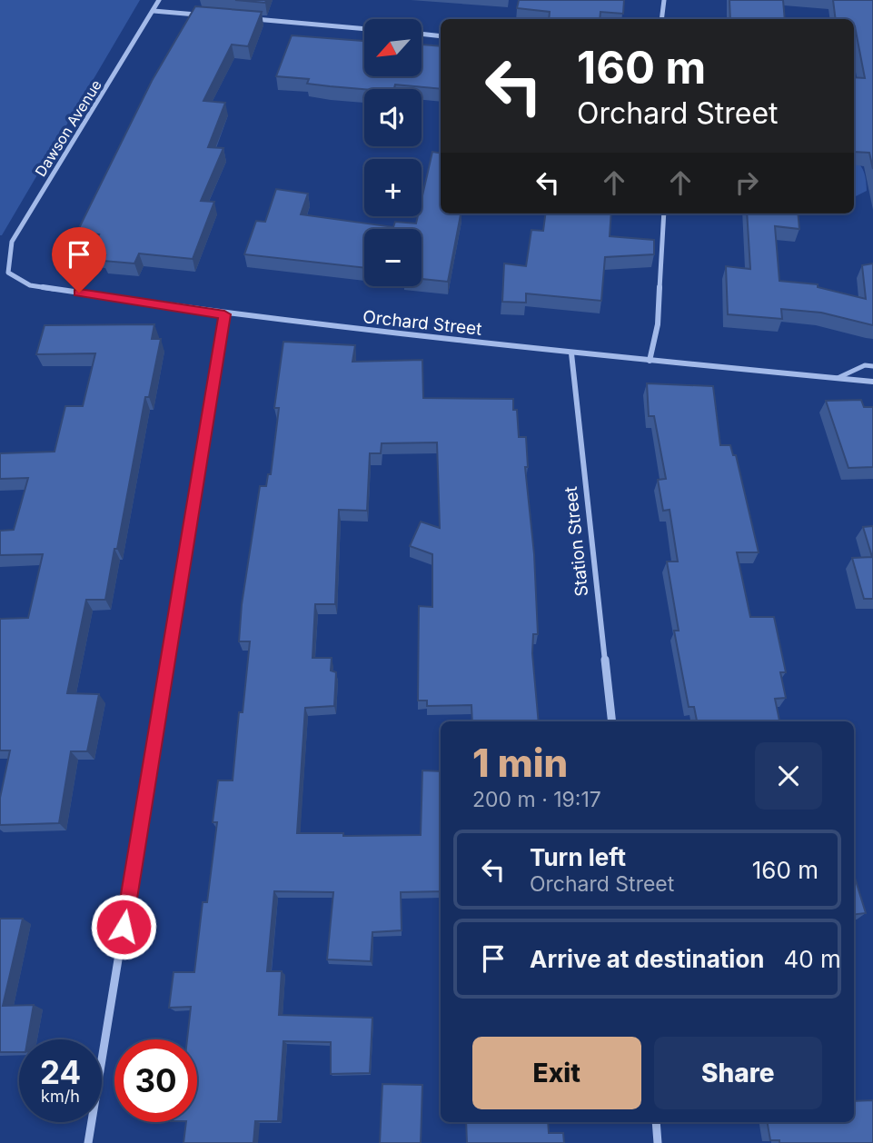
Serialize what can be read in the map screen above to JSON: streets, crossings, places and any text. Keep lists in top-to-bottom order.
{
  "streets": {
    "street": ["Dawson Avenue", "Orchard Street", "Station Street"]
  },
  "crossings": [
    ["Dawson Avenue", "Orchard Street"],
    ["Orchard Street", "Station Street"]
  ],
  "north": "bottom left",
  "page": {
    "map_buttons": ["+", "−"],
    "turn": ["160 m", "Orchard Street"],
    "heading": ["1 min", "200 m · 19:17"],
    "list": [
      {
        "name": "Turn left",
        "note": "Orchard Street",
        "value": "160 m"
      },
      {
        "name": "Arrive at destination",
        "value": "40 m"
      }
    ],
    "buttons": ["Exit", "Share"],
    "speed": "24 km/h",
    "limit": "30"
  }
}
